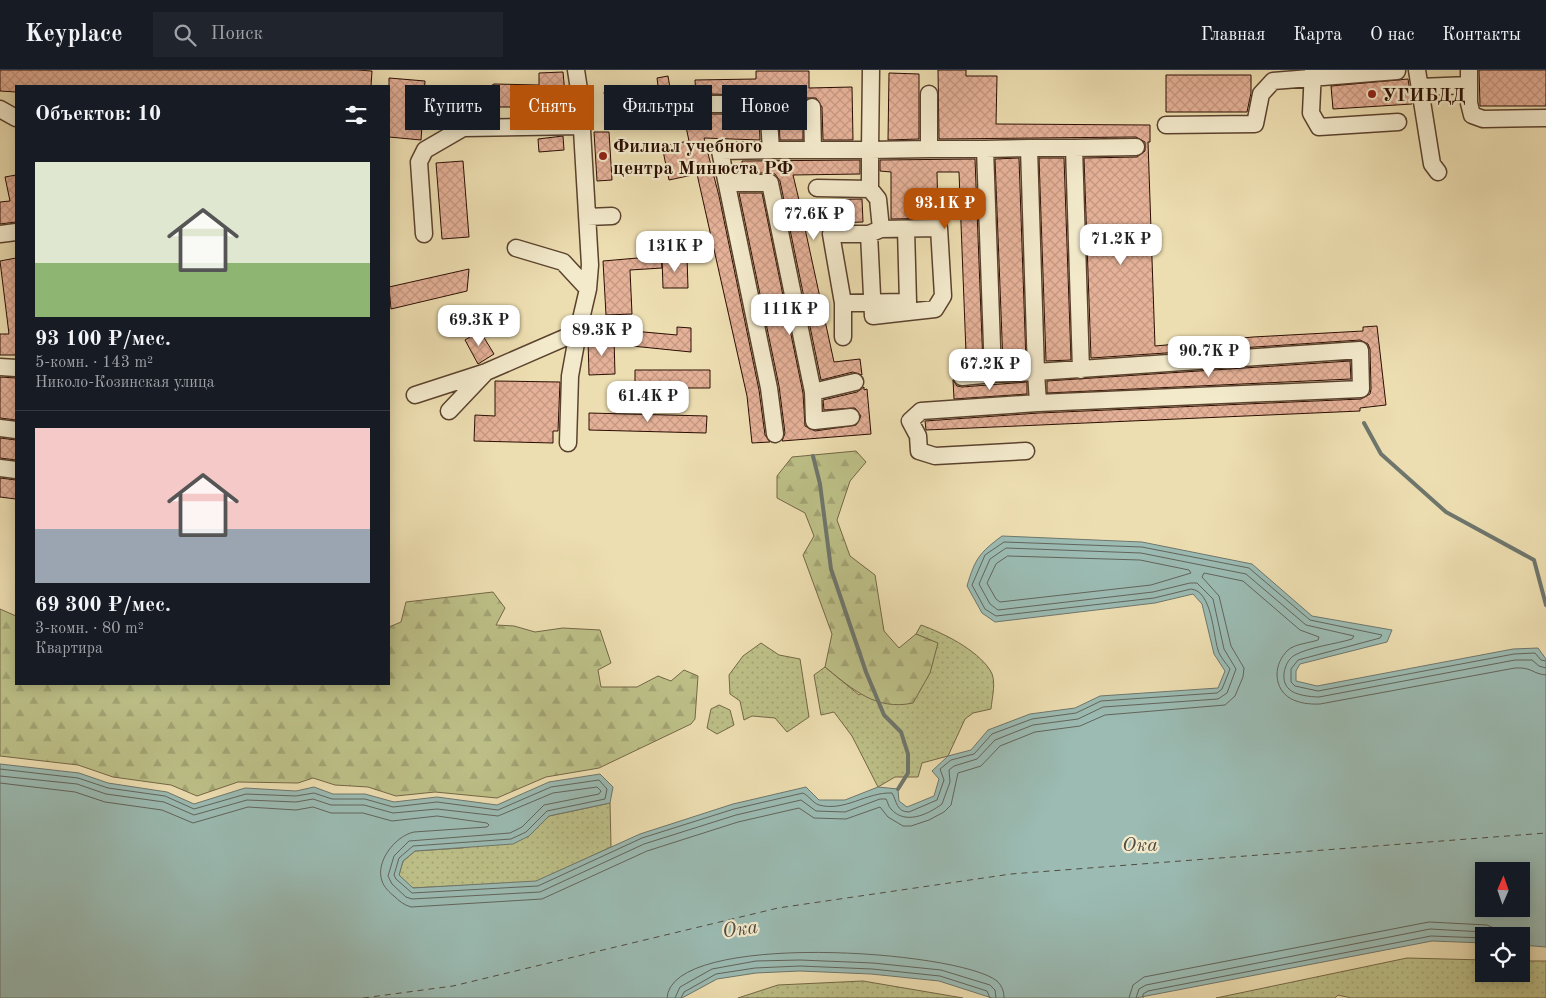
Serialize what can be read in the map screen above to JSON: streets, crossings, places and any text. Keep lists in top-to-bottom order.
{
  "water": ["Ока"],
  "places": ["УГИБДД", "Филиал учебного центра Минюста РФ"],
  "north": "top",
  "page": {
    "header": "Keyplace",
    "search": "Поиск",
    "nav": [
      "Главная",
      "Карта",
      "О нас",
      "Контакты"
    ],
    "chip": [
      "Купить",
      "Снять",
      "Фильтры",
      "Новое"
    ],
    "heading": "Объектов: 10",
    "list": [
      {
        "name": "93 100 ₽/мес.",
        "note": "5-комн. · 143 m² · Николо-Козинская улица"
      },
      {
        "name": "69 300 ₽/мес.",
        "note": "3-комн. · 80 m² · Квартира"
      }
    ],
    "price": [
      "93.1K ₽",
      "77.6K ₽",
      "71.2K ₽",
      "131K ₽",
      "111K ₽",
      "69.3K ₽",
      "89.3K ₽",
      "90.7K ₽",
      "67.2K ₽",
      "61.4K ₽"
    ]
  }
}
